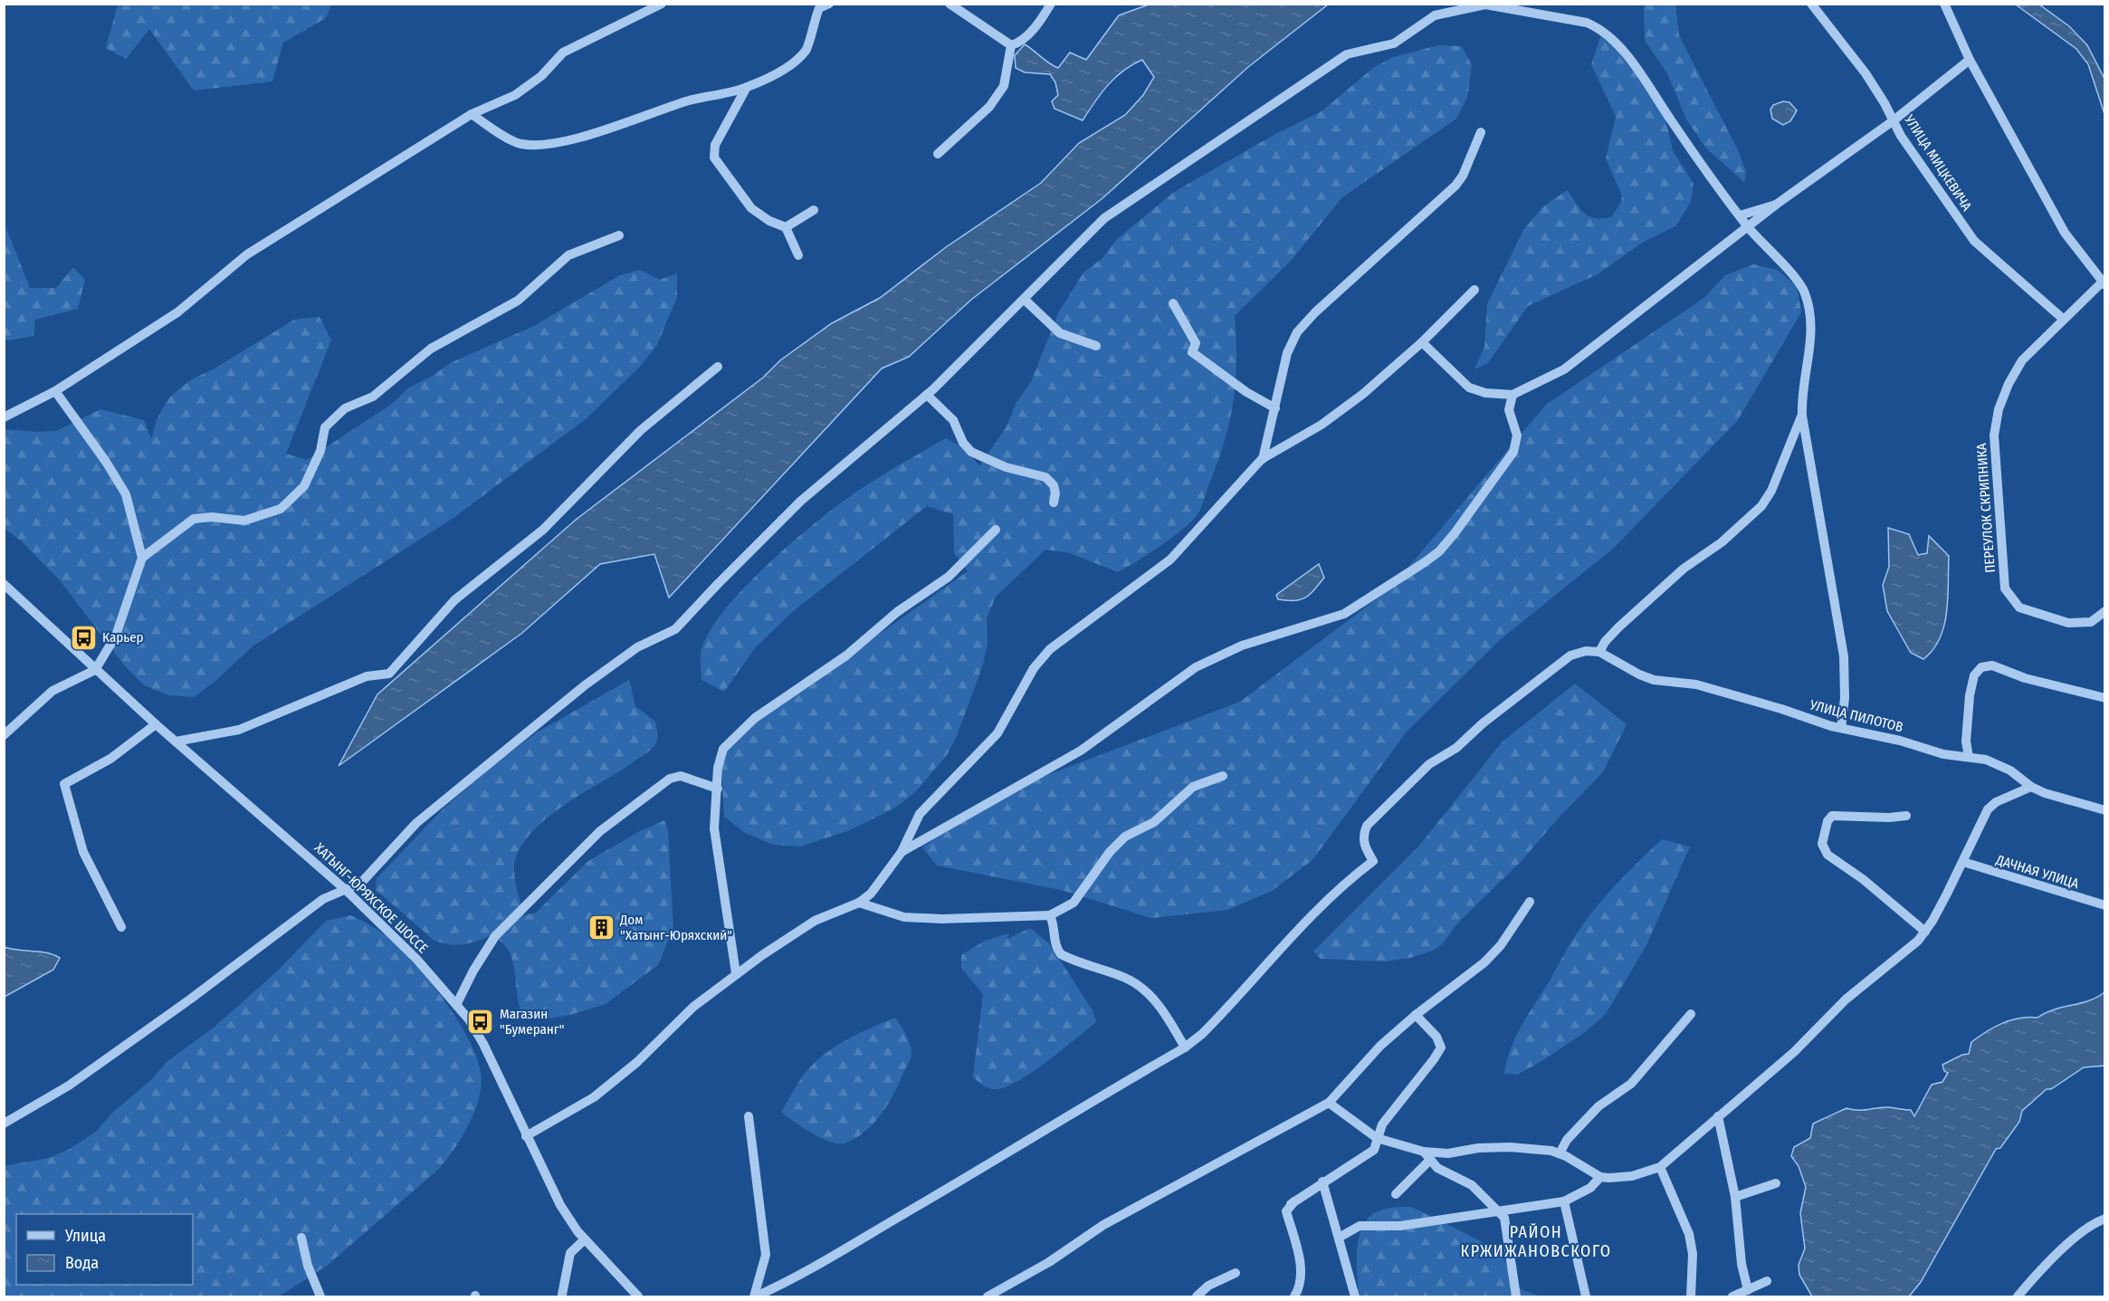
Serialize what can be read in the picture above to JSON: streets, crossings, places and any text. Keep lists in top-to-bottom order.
{
  "streets": {
    "street": [
      "УЛИЦА МИЦКЕВИЧА",
      "ПЕРЕУЛОК СКРИПНИКА",
      "УЛИЦА ПИЛОТОВ",
      "ДАЧНАЯ УЛИЦА",
      "ХАТЫНГ-ЮРЯХСКОЕ ШОССЕ"
    ]
  },
  "crossings": [
    ["УЛИЦА МИЦКЕВИЧА", "ПЕРЕУЛОК СКРИПНИКА"]
  ],
  "districts": ["РАЙОН КРЖИЖАНОВСКОГО"],
  "places": {
    "bus stop": ["Карьер", "Магазин \"Бумеранг\""],
    "building": ["Дом \"Хатынг-Юряхский\""]
  },
  "legend": ["Улица", "Вода"]
}
